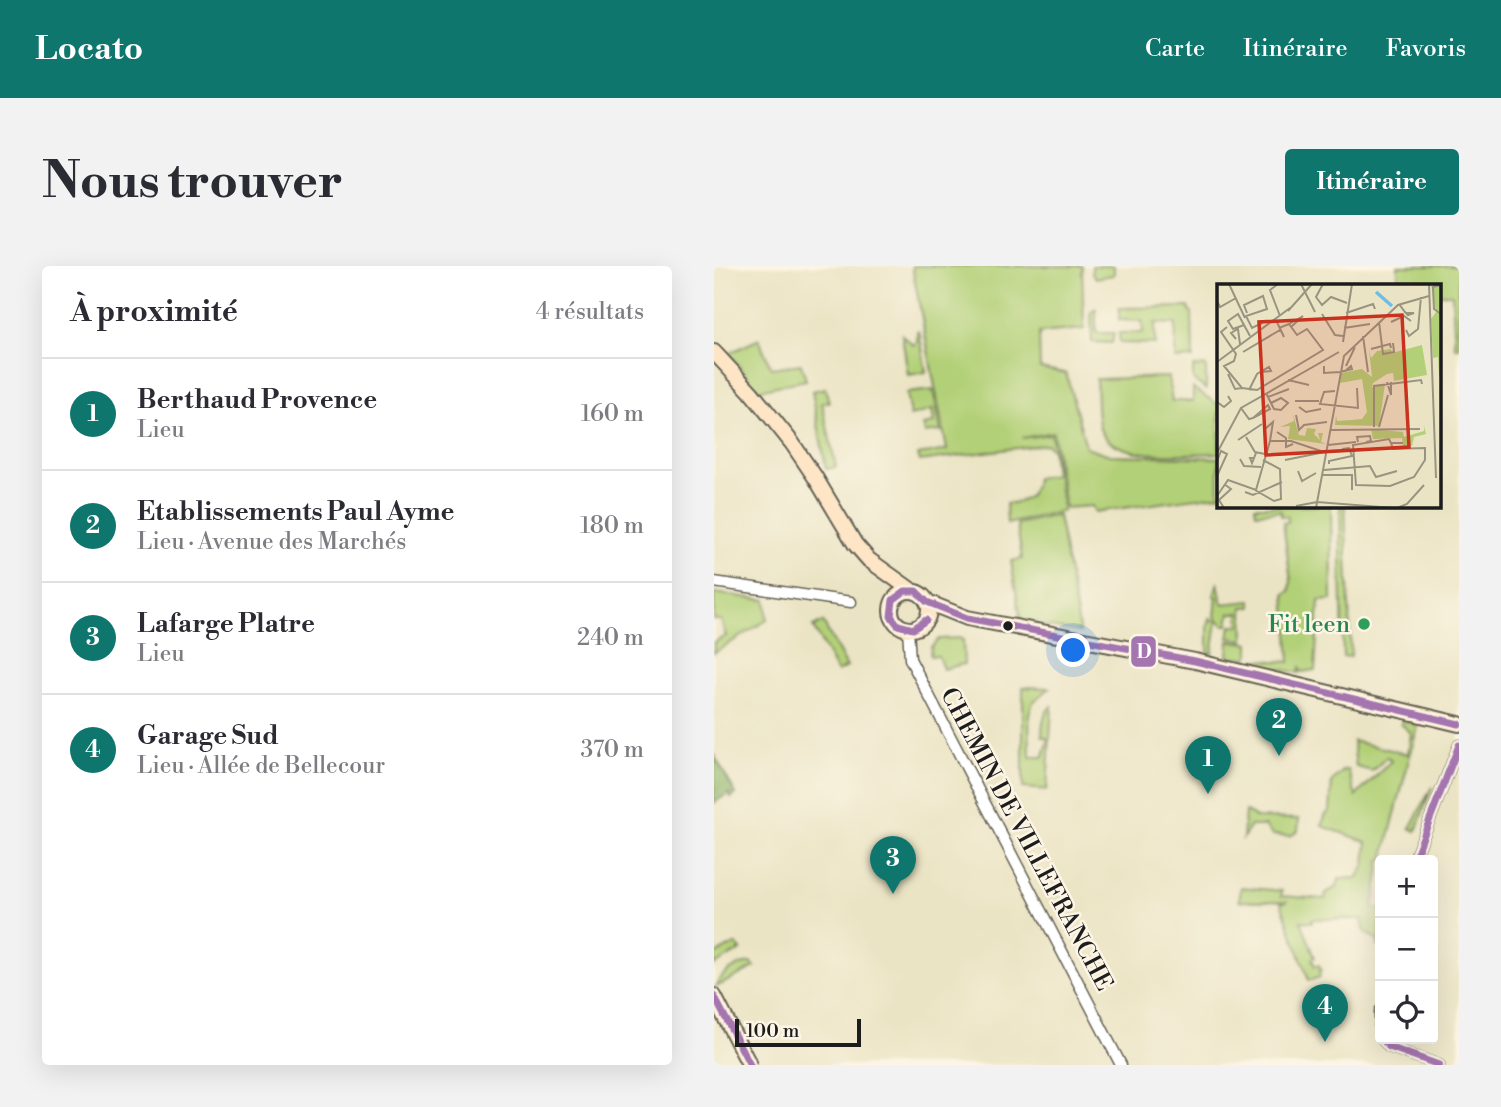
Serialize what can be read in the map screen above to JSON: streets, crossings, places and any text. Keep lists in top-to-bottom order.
{
  "streets": {
    "street": ["CHEMIN DE VILLEFRANCHE"]
  },
  "places": ["Fit leen"],
  "lines": ["transit line D"],
  "scale_bar": "100 m",
  "page": {
    "header": "Locato",
    "nav": ["Carte", "Itinéraire", "Favoris"],
    "buttons": "Itinéraire",
    "title": "Nous trouver",
    "heading": ["À proximité", "4 résultats"],
    "list": [
      {
        "mark": "1",
        "name": "Berthaud Provence",
        "note": "Lieu",
        "value": "160 m"
      },
      {
        "mark": "2",
        "name": "Etablissements Paul Ayme",
        "note": "Lieu · Avenue des Marchés",
        "value": "180 m"
      },
      {
        "mark": "3",
        "name": "Lafarge Platre",
        "note": "Lieu",
        "value": "240 m"
      },
      {
        "mark": "4",
        "name": "Garage Sud",
        "note": "Lieu · Allée de Bellecour",
        "value": "370 m"
      }
    ],
    "pins": [
      "2",
      "1",
      "3",
      "4"
    ],
    "map_buttons": ["+", "−"],
    "scale": "100 m"
  }
}
